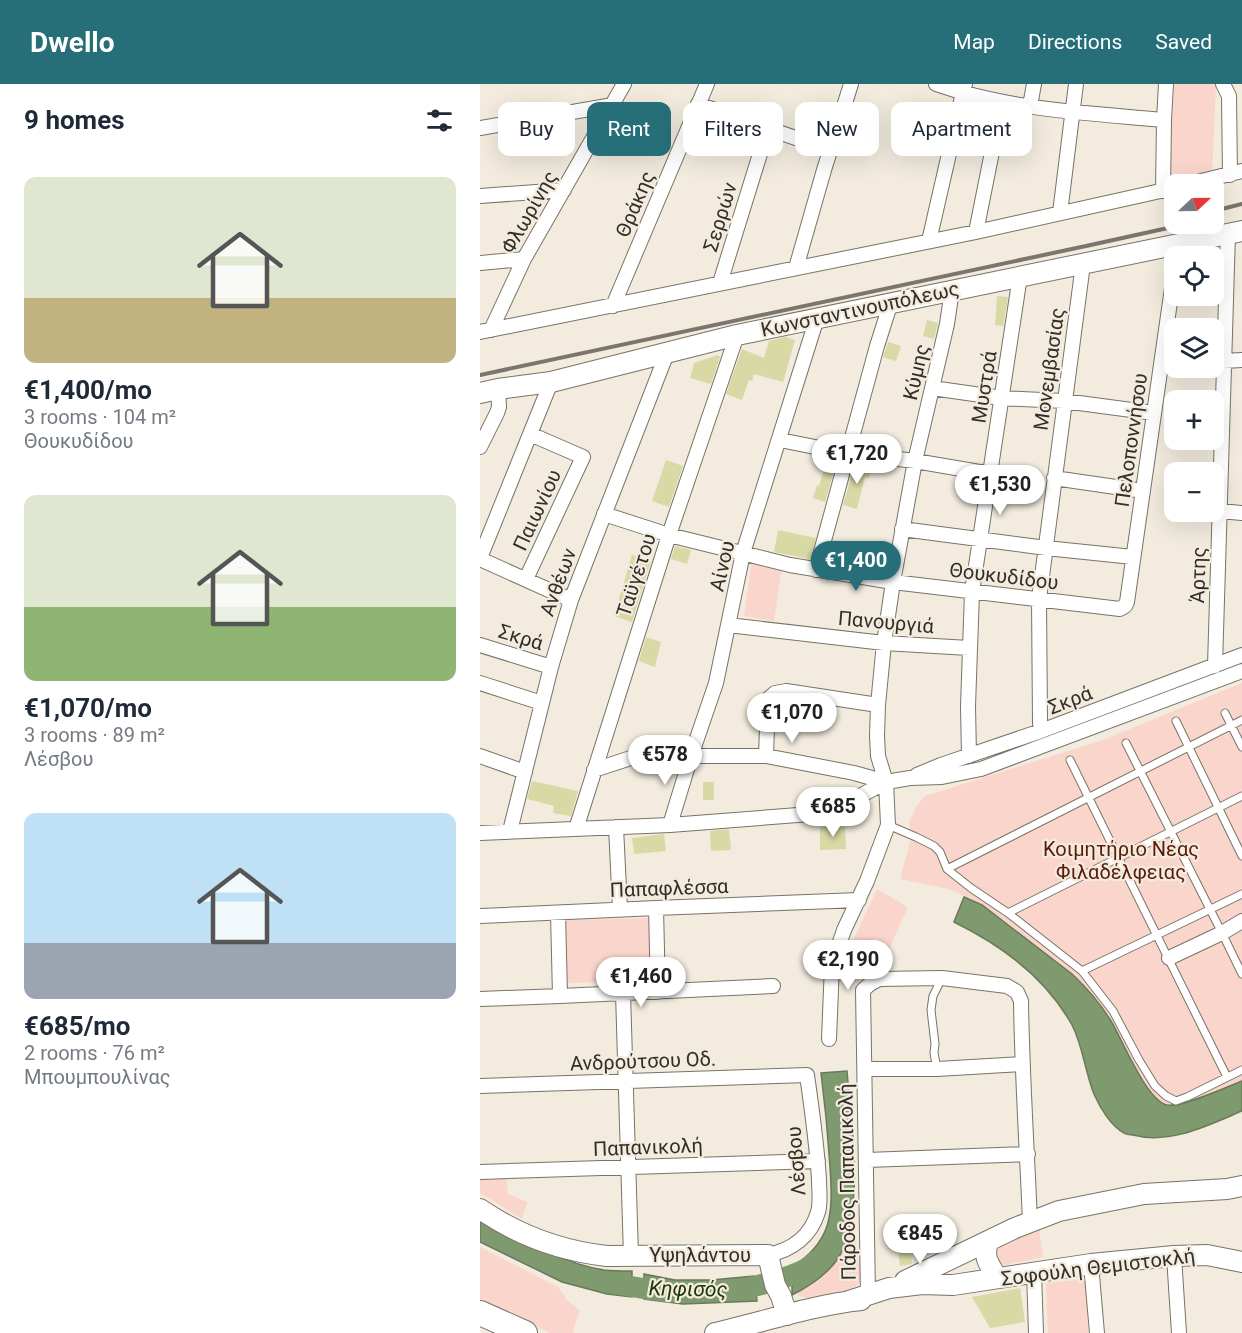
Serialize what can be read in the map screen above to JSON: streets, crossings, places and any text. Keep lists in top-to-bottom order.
{
  "streets": {
    "main road": ["Κωνσταντινουπόλεως", "Υψηλάντου", "Σοφούλη Θεμιστοκλή"],
    "street": [
      "Θράκης",
      "Φλωρίνης",
      "Σερρών",
      "Μονεμβασίας",
      "Κύμης",
      "Μυστρά",
      "Πελοποννήσου",
      "Παιωνίου",
      "Αίνου",
      "Ταϋγέτου",
      "Άρτης",
      "Θουκυδίδου",
      "Ανθέων",
      "Πανουργιά",
      "Σκρά",
      "Παπαφλέσσα",
      "Ανδρούτσου Οδ.",
      "Παπανικολή",
      "Λέσβου",
      "Πάροδος Παπανικολή"
    ]
  },
  "crossings": [
    ["Κωνσταντινουπόλεως", "Μονεμβασίας"],
    ["Κωνσταντινουπόλεως", "Κύμης"],
    ["Κωνσταντινουπόλεως", "Μυστρά"],
    ["Κωνσταντινουπόλεως", "Αίνου"],
    ["Κωνσταντινουπόλεως", "Ταϋγέτου"],
    ["Κωνσταντινουπόλεως", "Άρτης"],
    ["Κωνσταντινουπόλεως", "Ανθέων"],
    ["Μονεμβασίας", "Θουκυδίδου"],
    ["Μονεμβασίας", "Σκρά"],
    ["Κύμης", "Θουκυδίδου"],
    ["Κύμης", "Πανουργιά"],
    ["Κύμης", "Σκρά"],
    ["Μυστρά", "Θουκυδίδου"],
    ["Μυστρά", "Πανουργιά"],
    ["Μυστρά", "Σκρά"],
    ["Πελοποννήσου", "Θουκυδίδου"],
    ["Αίνου", "Θουκυδίδου"],
    ["Αίνου", "Πανουργιά"],
    ["Ταϋγέτου", "Θουκυδίδου"],
    ["Άρτης", "Σκρά"],
    ["Θουκυδίδου", "Ανθέων"],
    ["Ανθέων", "Σκρά"],
    ["Ανδρούτσου Οδ.", "Λέσβου"],
    ["Παπανικολή", "Λέσβου"],
    ["Λέσβου", "Υψηλάντου"],
    ["Πάροδος Παπανικολή", "Σοφούλη Θεμιστοκλή"]
  ],
  "water": ["Κηφισός"],
  "parks": ["Κοιμητήριο Νέας Φιλαδέλφειας"],
  "north": "right",
  "page": {
    "header": "Dwello",
    "nav": ["Map", "Directions", "Saved"],
    "heading": "9 homes",
    "chip": [
      "Buy",
      "Rent",
      "Filters",
      "New",
      "Apartment"
    ],
    "list": [
      {
        "name": "€1,400/mo",
        "note": "3 rooms · 104 m² · Θουκυδίδου"
      },
      {
        "name": "€1,070/mo",
        "note": "3 rooms · 89 m² · Λέσβου"
      },
      {
        "name": "€685/mo",
        "note": "2 rooms · 76 m² · Μπουμπουλίνας"
      }
    ],
    "map_buttons": ["+", "−"],
    "price": [
      "€1,720",
      "€1,530",
      "€1,400",
      "€1,070",
      "€578",
      "€685",
      "€2,190",
      "€1,460",
      "€845"
    ]
  }
}
